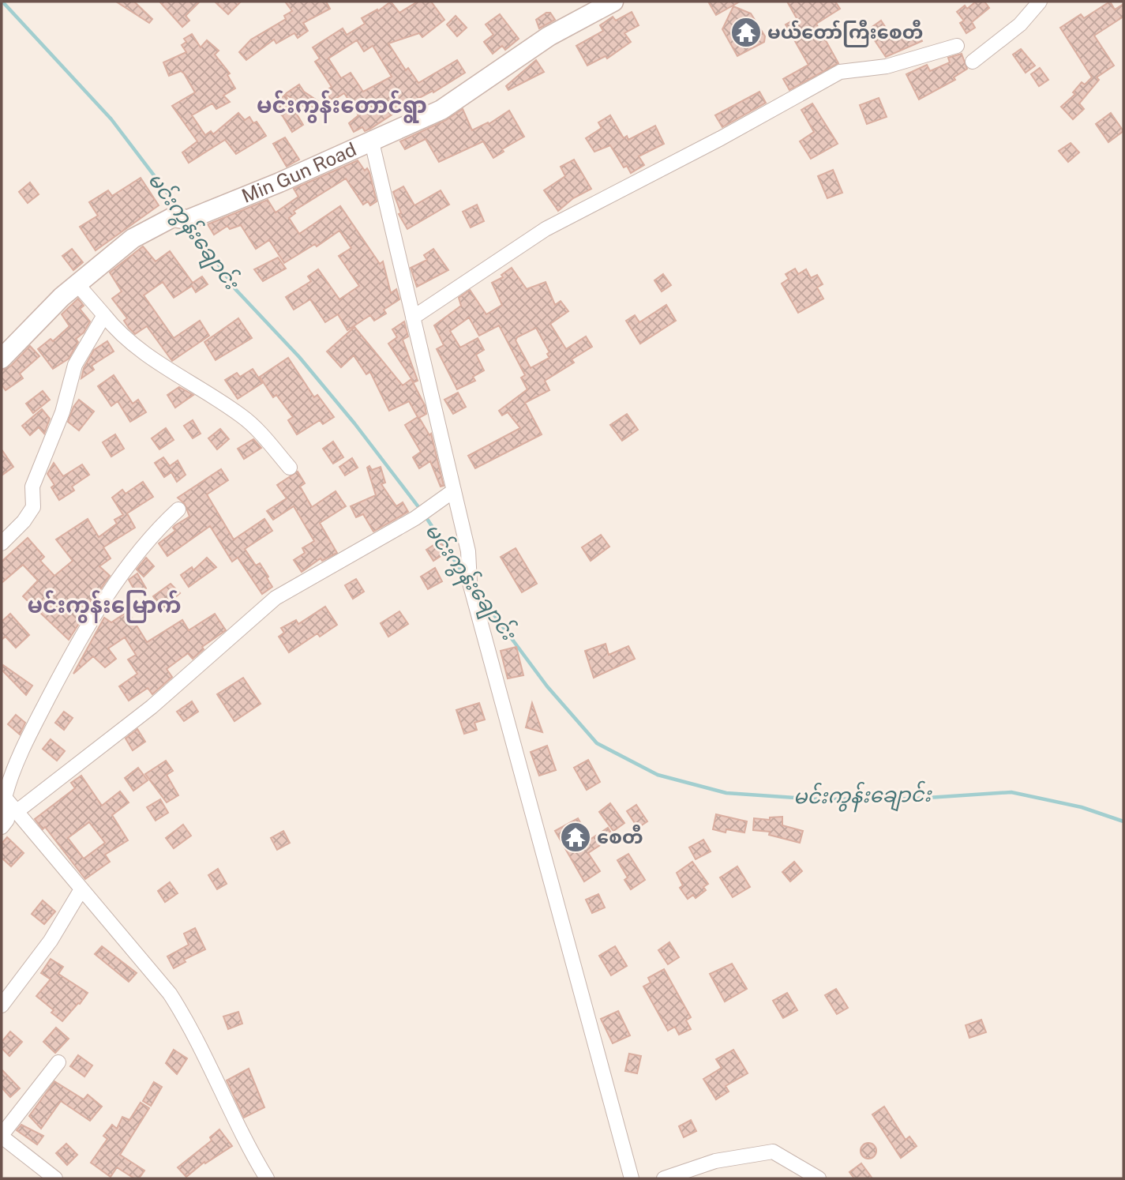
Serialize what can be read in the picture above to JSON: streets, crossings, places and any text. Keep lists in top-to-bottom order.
{
  "streets": {
    "street": ["Min Gun Road"]
  },
  "districts": ["မင်းကွန်းတောင်ရွာ", "မင်းကွန်းမြောက်"],
  "water": ["မင်းကွန်းချောင်း"],
  "places": {
    "temple": ["မယ်တော်ကြီးစေတီ", "စေတီ"]
  }
}
